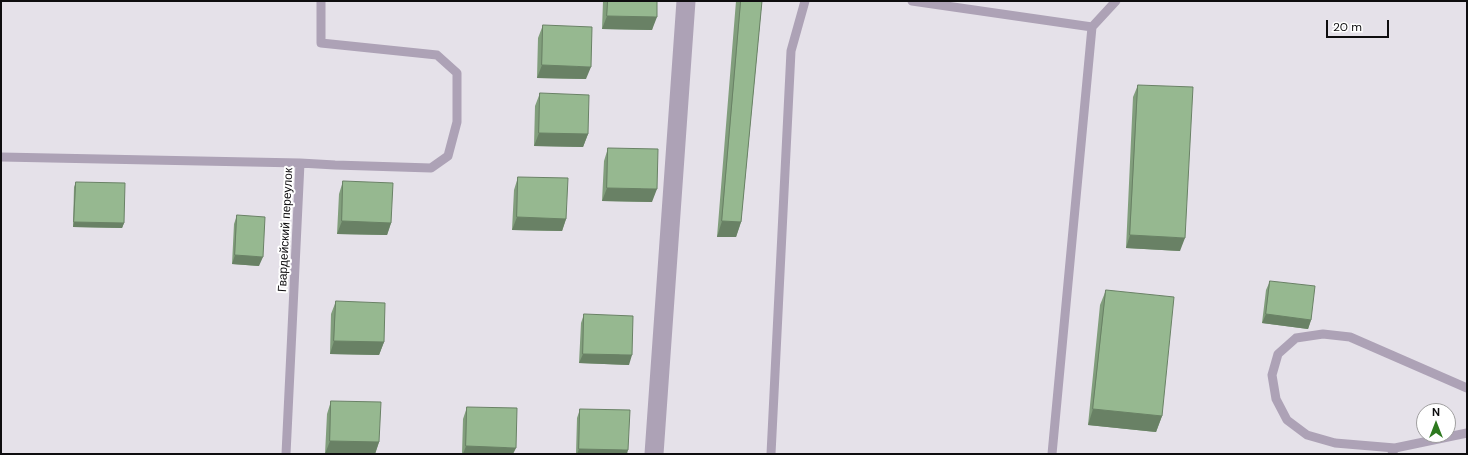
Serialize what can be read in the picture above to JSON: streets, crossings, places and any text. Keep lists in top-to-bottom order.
{
  "streets": {
    "lane": ["Гвардейский переулок"]
  },
  "scale_bar": "20 m",
  "north": "top"
}
